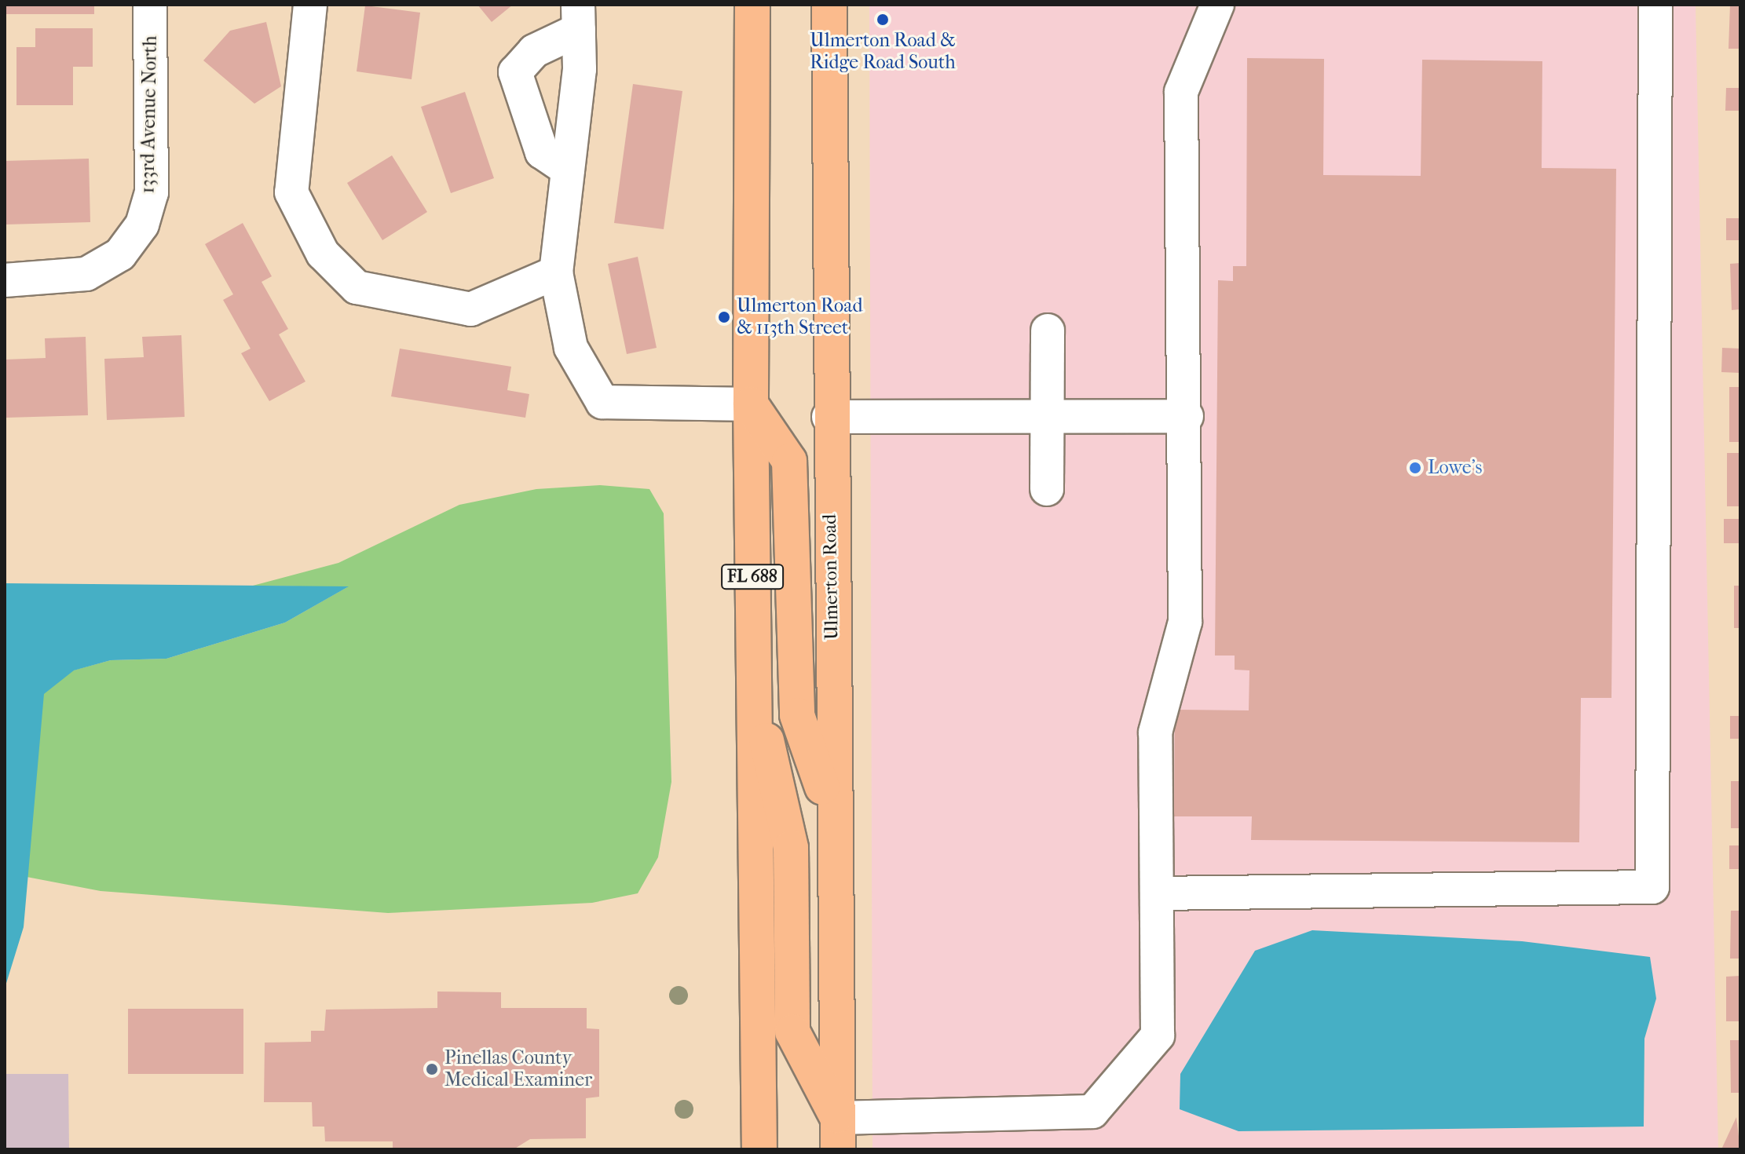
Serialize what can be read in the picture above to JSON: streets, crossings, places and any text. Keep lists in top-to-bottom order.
{
  "streets": {
    "main road": ["FL 688", "Ulmerton Road"],
    "street": ["133rd Avenue North"]
  },
  "places": [
    "Ulmerton Road & Ridge Road South",
    "Ulmerton Road & 113th Street",
    "Lowe's",
    "Pinellas County Medical Examiner"
  ]
}
